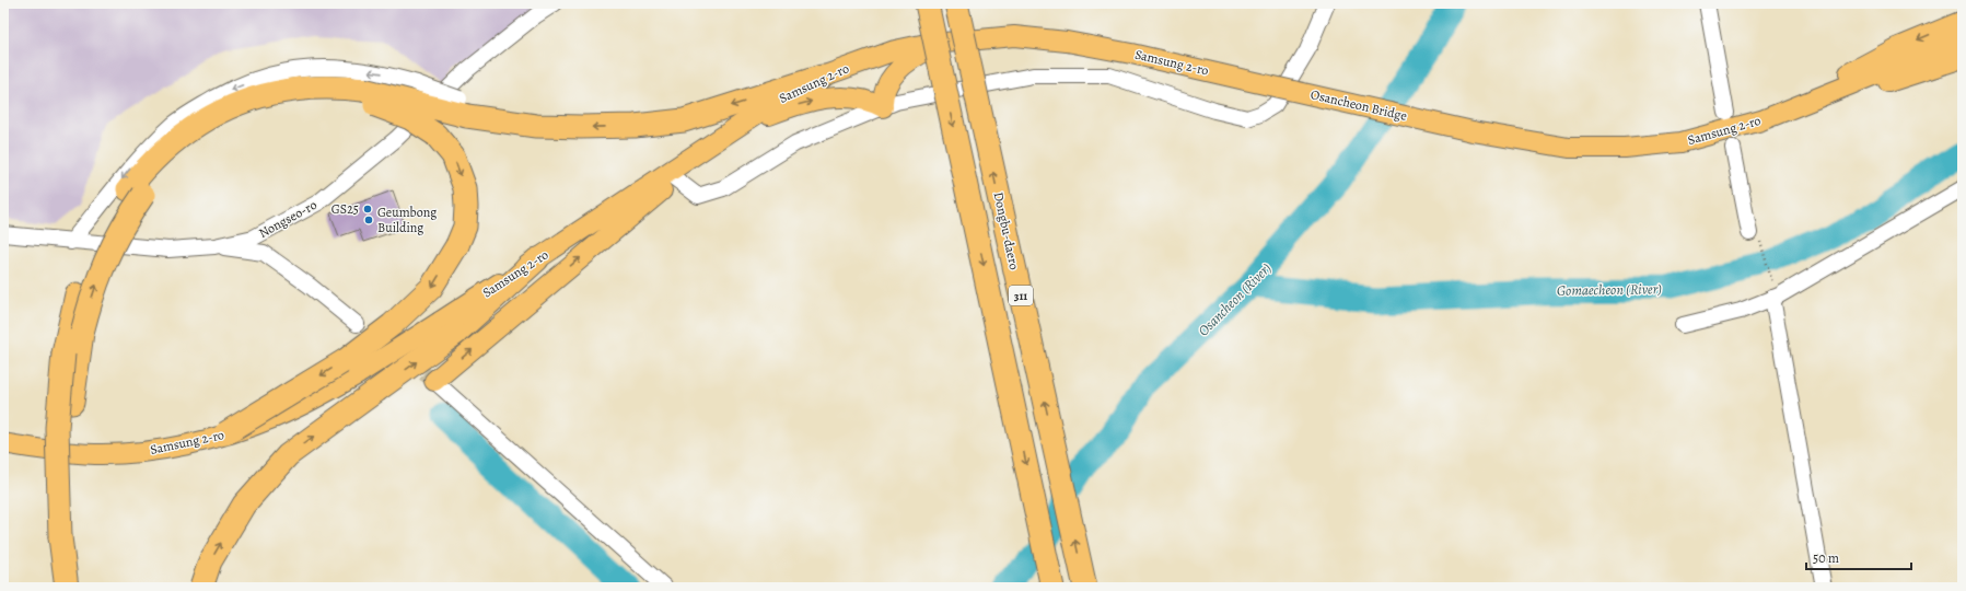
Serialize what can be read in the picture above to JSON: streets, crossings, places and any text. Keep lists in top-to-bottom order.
{
  "streets": {
    "highway": ["Dongbu-daero", "311"],
    "main road": ["Samsung 2-ro", "Osancheon Bridge"],
    "street": ["Nongseo-ro"]
  },
  "crossings": [
    ["Samsung 2-ro", "Osancheon Bridge"]
  ],
  "water": ["Gomaecheon (River)", "Osancheon (River)"],
  "places": ["GS25", "Geumbong Building"],
  "scale_bar": "50 m"
}
